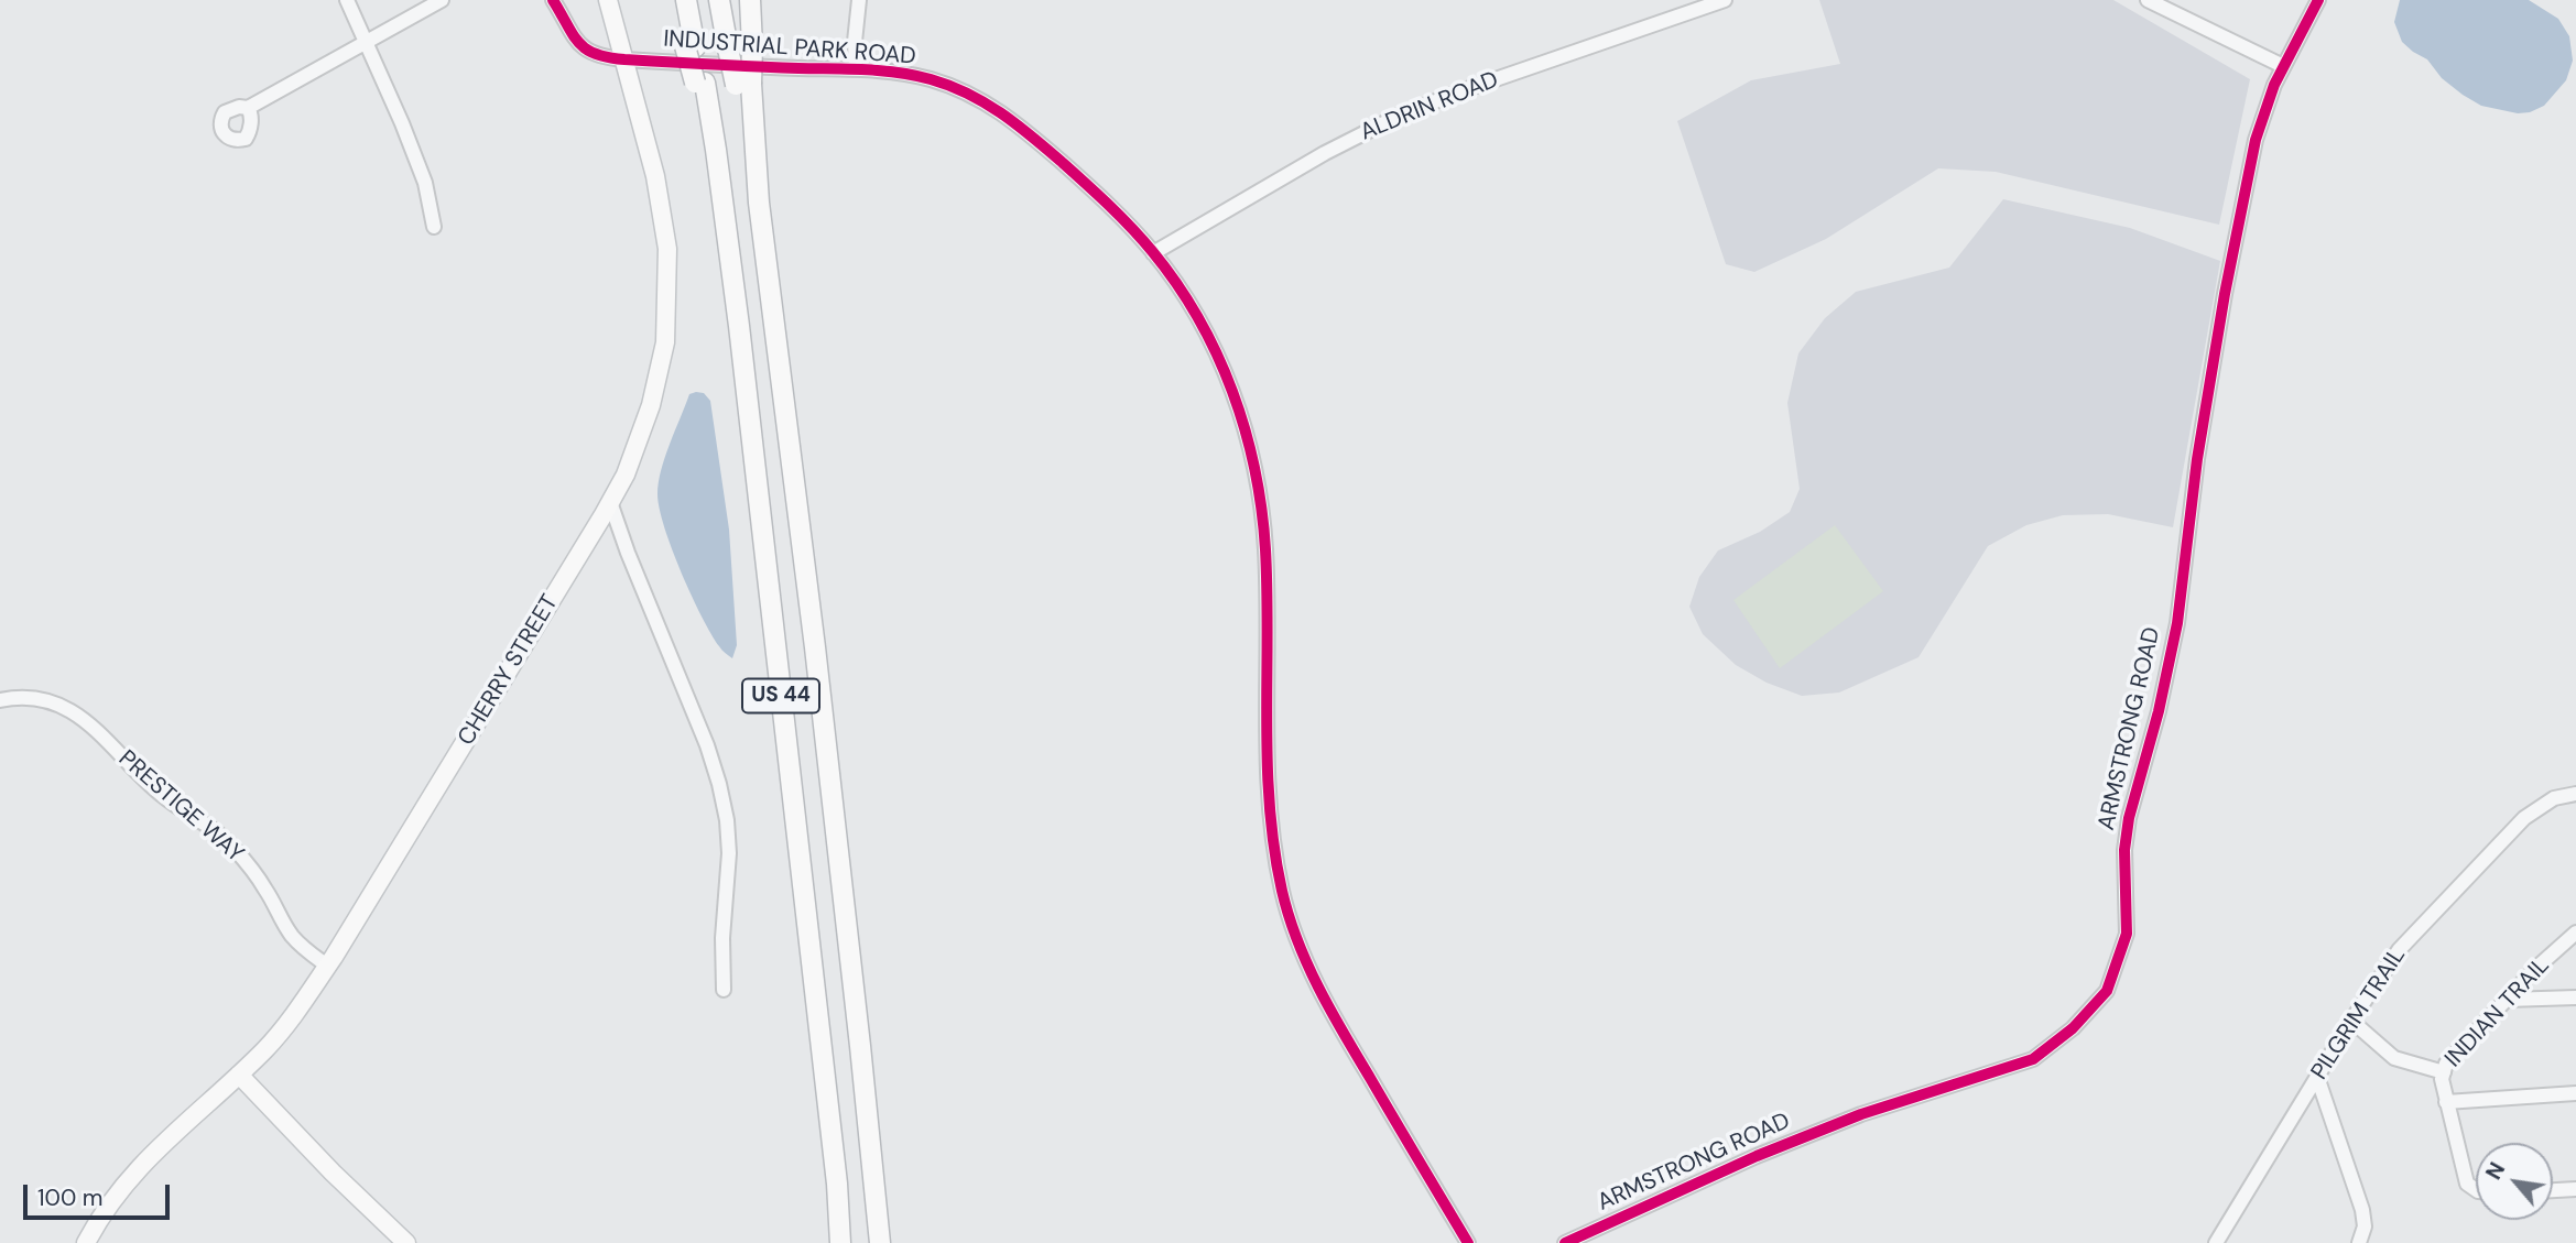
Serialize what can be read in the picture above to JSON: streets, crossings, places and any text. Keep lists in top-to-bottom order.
{
  "streets": {
    "highway": ["US 44"],
    "main road": ["CHERRY STREET"],
    "street": [
      "INDUSTRIAL PARK ROAD",
      "ALDRIN ROAD",
      "ARMSTRONG ROAD",
      "PRESTIGE WAY",
      "INDIAN TRAIL",
      "PILGRIM TRAIL"
    ]
  },
  "crossings": [
    ["INDUSTRIAL PARK ROAD", "ALDRIN ROAD"],
    ["INDUSTRIAL PARK ROAD", "CHERRY STREET"],
    ["CHERRY STREET", "PRESTIGE WAY"]
  ],
  "scale_bar": "100 m",
  "north": "top left"
}
